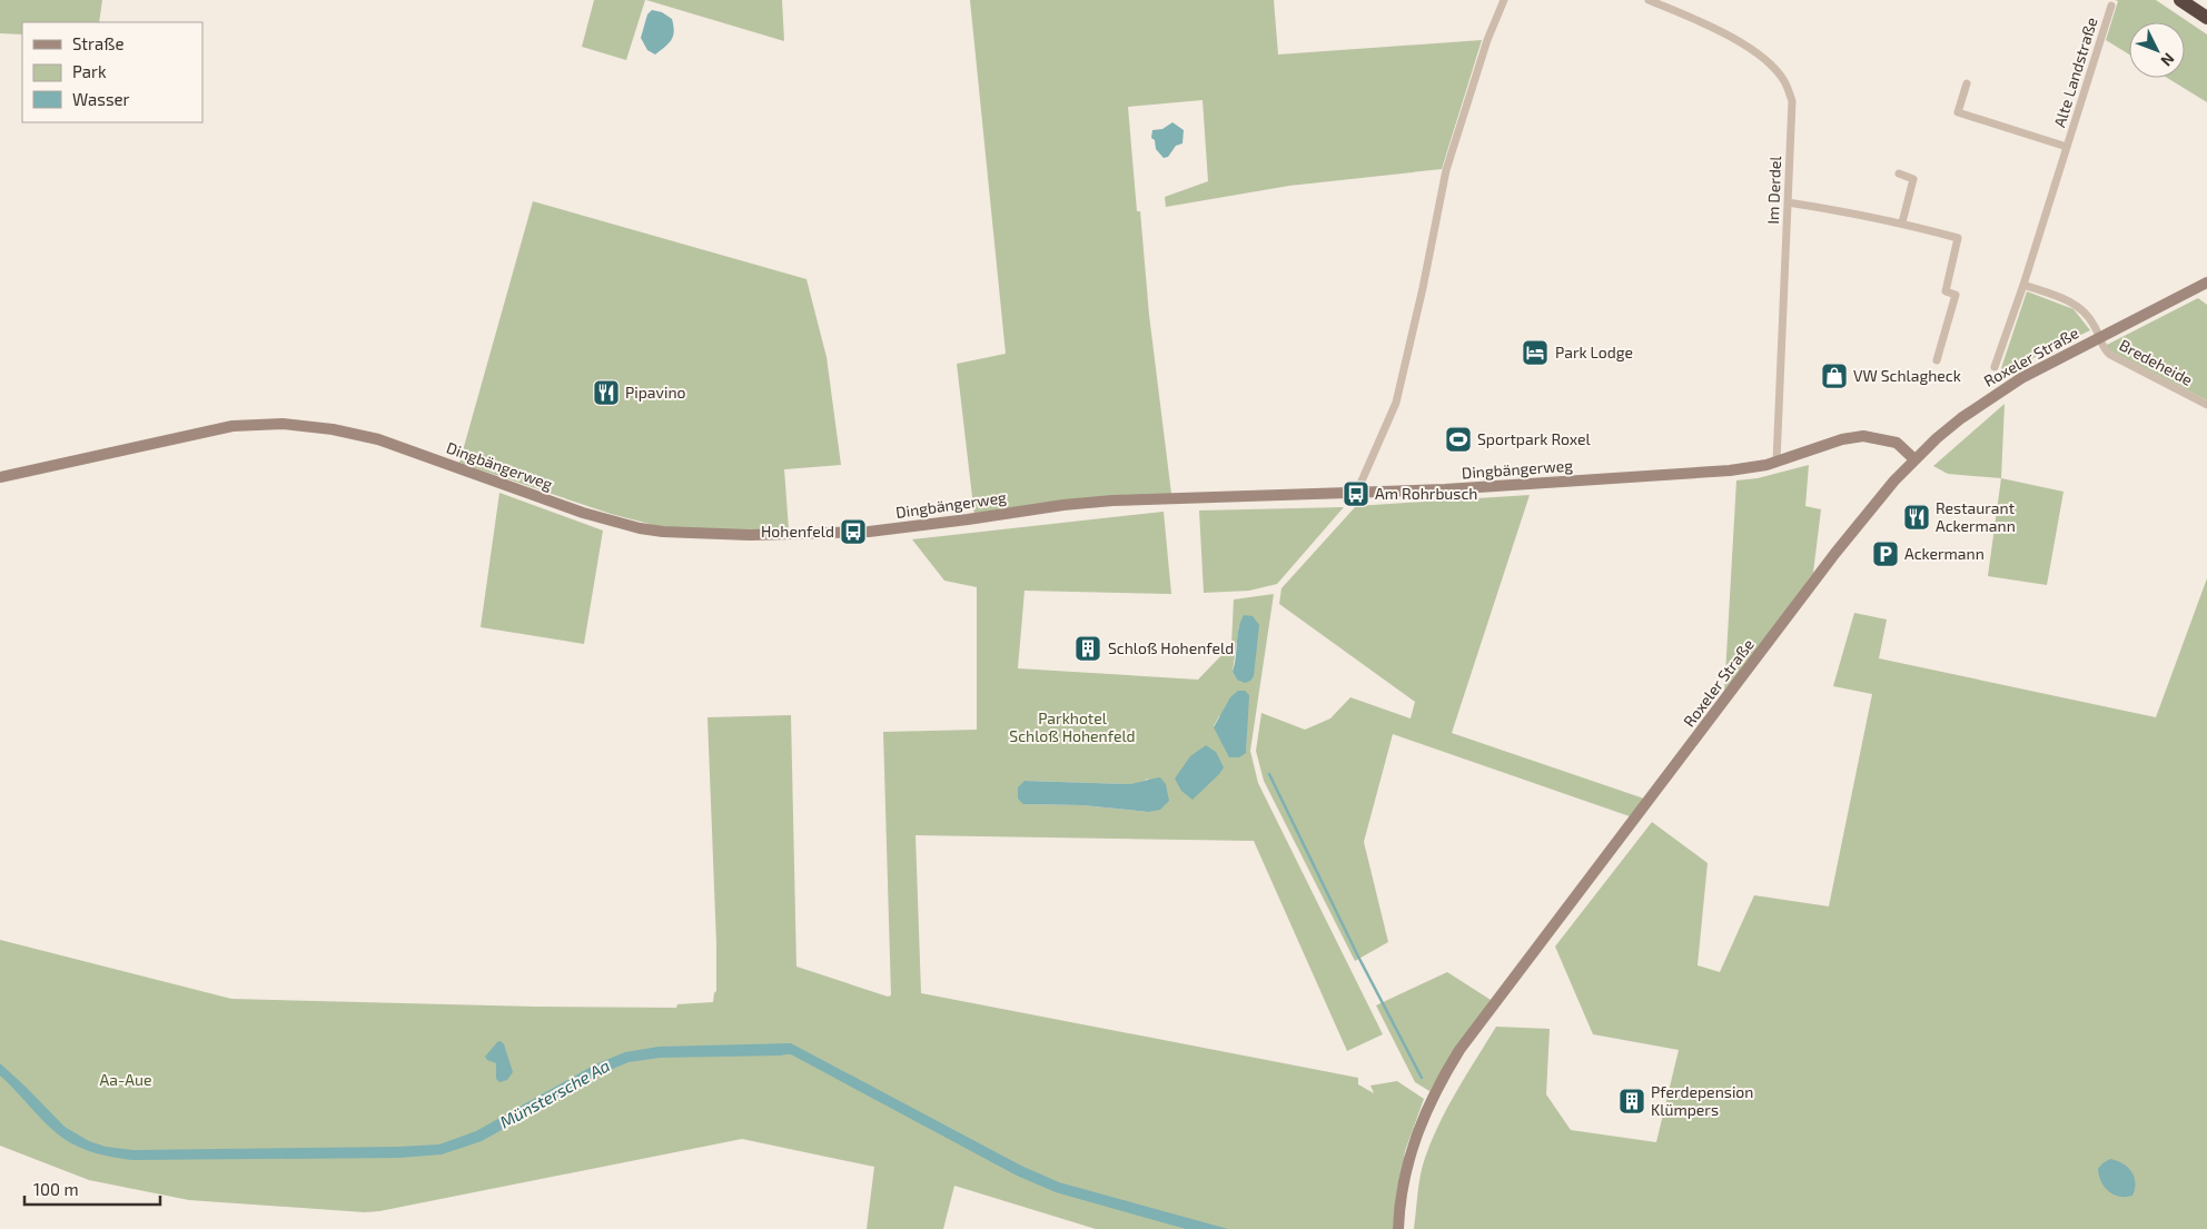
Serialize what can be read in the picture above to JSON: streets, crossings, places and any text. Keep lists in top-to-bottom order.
{
  "streets": {
    "main road": ["Roxeler Straße", "Dingbängerweg"],
    "street": ["Alte Landstraße", "Im Derdel", "Bredeheide"]
  },
  "crossings": [
    ["Im Derdel", "Dingbängerweg"],
    ["Roxeler Straße", "Bredeheide"],
    ["Roxeler Straße", "Dingbängerweg"]
  ],
  "water": ["Münstersche Aa"],
  "parks": ["Parkhotel Schloß Hohenfeld", "Aa-Aue"],
  "places": {
    "hotel": ["Park Lodge"],
    "shop": ["VW Schlagheck"],
    "restaurant": ["Pipavino", "Restaurant Ackermann"],
    "sports": ["Sportpark Roxel"],
    "bus stop": ["Am Rohrbusch", "Hohenfeld"],
    "parking": ["Ackermann"],
    "building": ["Schloß Hohenfeld", "Pferdepension Klümpers"]
  },
  "legend": ["Straße", "Park", "Wasser"],
  "scale_bar": "100 m",
  "north": "bottom right"
}
